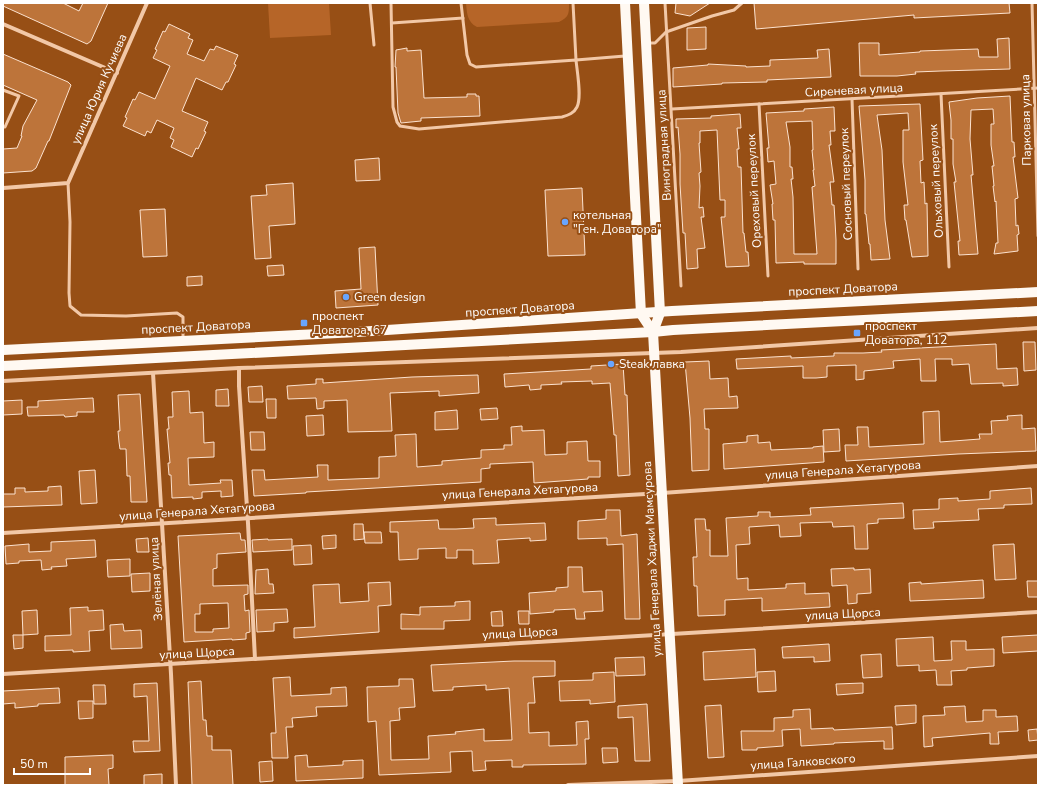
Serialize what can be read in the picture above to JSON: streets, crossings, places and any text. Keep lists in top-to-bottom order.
{
  "streets": {
    "main road": ["проспект Доватора", "улица Генерала Хаджи Мамсурова"],
    "street": [
      "улица Юрия Кучиева",
      "улица Генерала Хетагурова",
      "Зелёная улица",
      "улица Щорса",
      "улица Галковского"
    ],
    "lane": [
      "Сиреневая улица",
      "Парковая улица",
      "Виноградная улица",
      "Ольховый переулок",
      "Сосновый переулок",
      "Ореховый переулок"
    ]
  },
  "crossings": [
    ["Сиреневая улица", "Парковая улица"],
    ["Сиреневая улица", "Виноградная улица"],
    ["Сиреневая улица", "Ольховый переулок"],
    ["Сиреневая улица", "Сосновый переулок"],
    ["Сиреневая улица", "Ореховый переулок"],
    ["проспект Доватора", "улица Генерала Хаджи Мамсурова"],
    ["улица Генерала Хетагурова", "улица Генерала Хаджи Мамсурова"],
    ["улица Генерала Хетагурова", "Зелёная улица"],
    ["улица Генерала Хаджи Мамсурова", "улица Щорса"],
    ["улица Генерала Хаджи Мамсурова", "улица Галковского"],
    ["Зелёная улица", "улица Щорса"]
  ],
  "places": {
    "other": ["котельная \"Ген. Доватора\"", "Green design", "Steak лавка"],
    "transit": ["проспект Доватора, 67", "проспект Доватора, 112"]
  },
  "scale_bar": "50 m"
}
